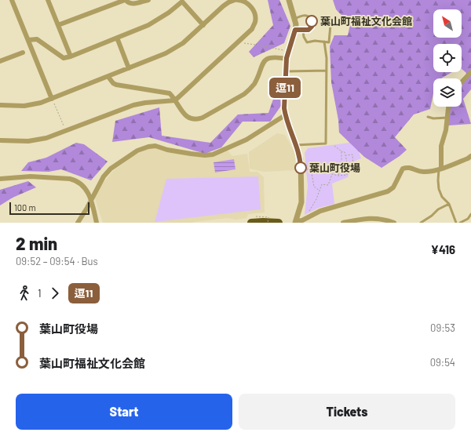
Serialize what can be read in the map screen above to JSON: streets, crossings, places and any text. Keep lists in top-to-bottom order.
{
  "places": ["葉山町福祉文化会館", "葉山町役場"],
  "lines": ["bus line 逗11"],
  "scale_bar": "100 m",
  "north": "top left",
  "page": {
    "on_map": "逗11",
    "scale": "100 m",
    "heading": ["2 min", "09:52 – 09:54 · Bus", "¥416"],
    "legs": ["1", "逗11"],
    "list": [
      {
        "name": "葉山町役場",
        "value": "09:53"
      },
      {
        "name": "葉山町福祉文化会館",
        "value": "09:54"
      }
    ],
    "buttons": ["Start", "Tickets"]
  }
}
